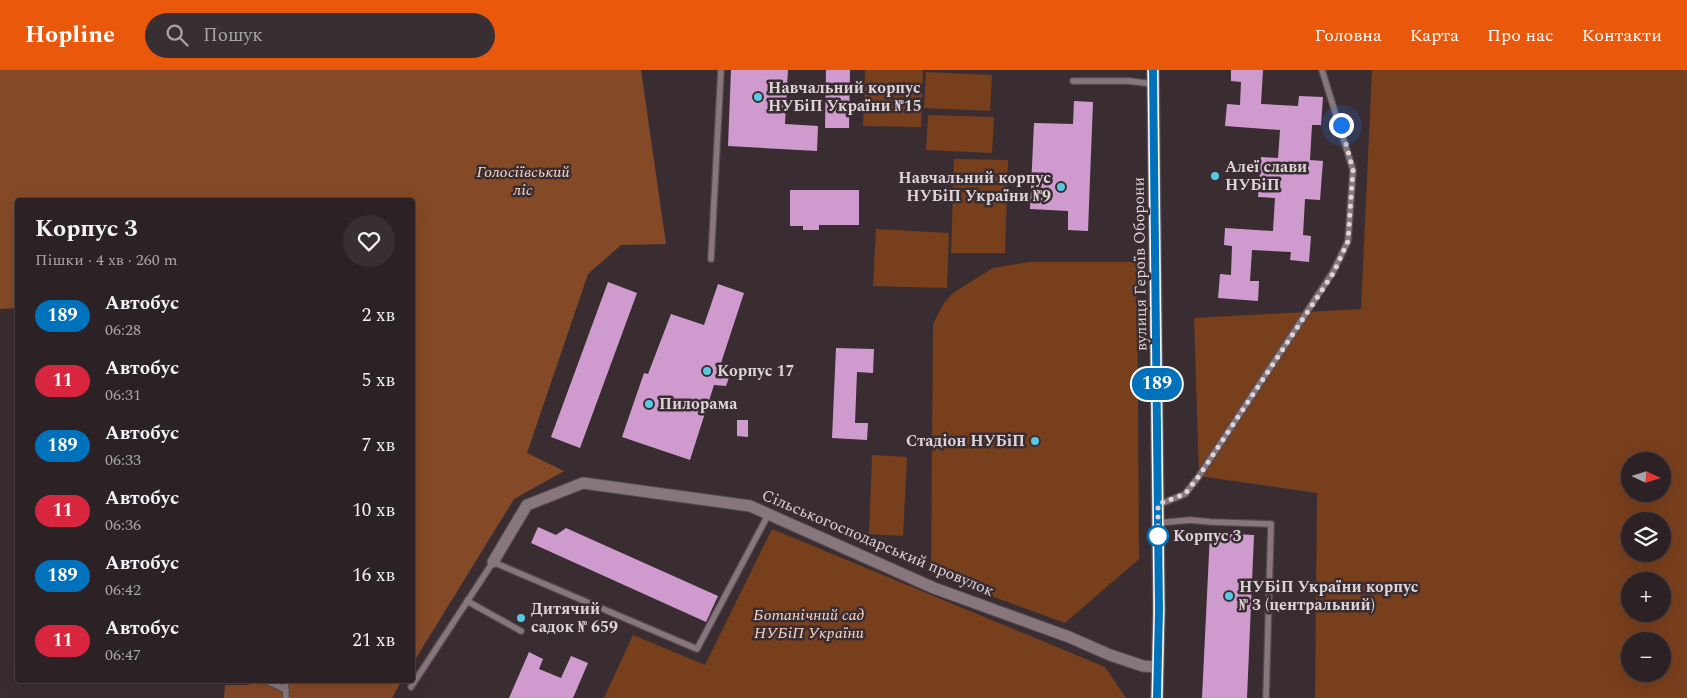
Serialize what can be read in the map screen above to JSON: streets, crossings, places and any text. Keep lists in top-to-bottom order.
{
  "streets": {
    "street": ["вулиця Героїв Оборони", "Сільськогосподарський провулок"]
  },
  "crossings": [
    ["вулиця Героїв Оборони", "Сільськогосподарський провулок"]
  ],
  "parks": ["Голосіївський ліс", "Ботанічний сад НУБіП України"],
  "places": [
    "Навчальний корпус НУБіП України №15",
    "Алеї слави НУБіП",
    "Навчальний корпус НУБіП України №9",
    "Корпус 17",
    "Пилорама",
    "Стадіон НУБіП",
    "Корпус 3",
    "НУБіП України корпус № 3 (центральний)",
    "Дитячий садок № 659"
  ],
  "lines": ["bus line 189"],
  "north": "right",
  "page": {
    "header": "Hopline",
    "search": "Пошук",
    "nav": [
      "Головна",
      "Карта",
      "Про нас",
      "Контакти"
    ],
    "on_map": "189",
    "heading": ["Корпус 3", "Пішки · 4 хв · 260 m"],
    "list": [
      {
        "mark": "189",
        "name": "Автобус",
        "note": "06:28",
        "value": "2 хв"
      },
      {
        "mark": "11",
        "name": "Автобус",
        "note": "06:31",
        "value": "5 хв"
      },
      {
        "mark": "189",
        "name": "Автобус",
        "note": "06:33",
        "value": "7 хв"
      },
      {
        "mark": "11",
        "name": "Автобус",
        "note": "06:36",
        "value": "10 хв"
      },
      {
        "mark": "189",
        "name": "Автобус",
        "note": "06:42",
        "value": "16 хв"
      },
      {
        "mark": "11",
        "name": "Автобус",
        "note": "06:47",
        "value": "21 хв"
      }
    ],
    "map_buttons": ["+", "−"]
  }
}
